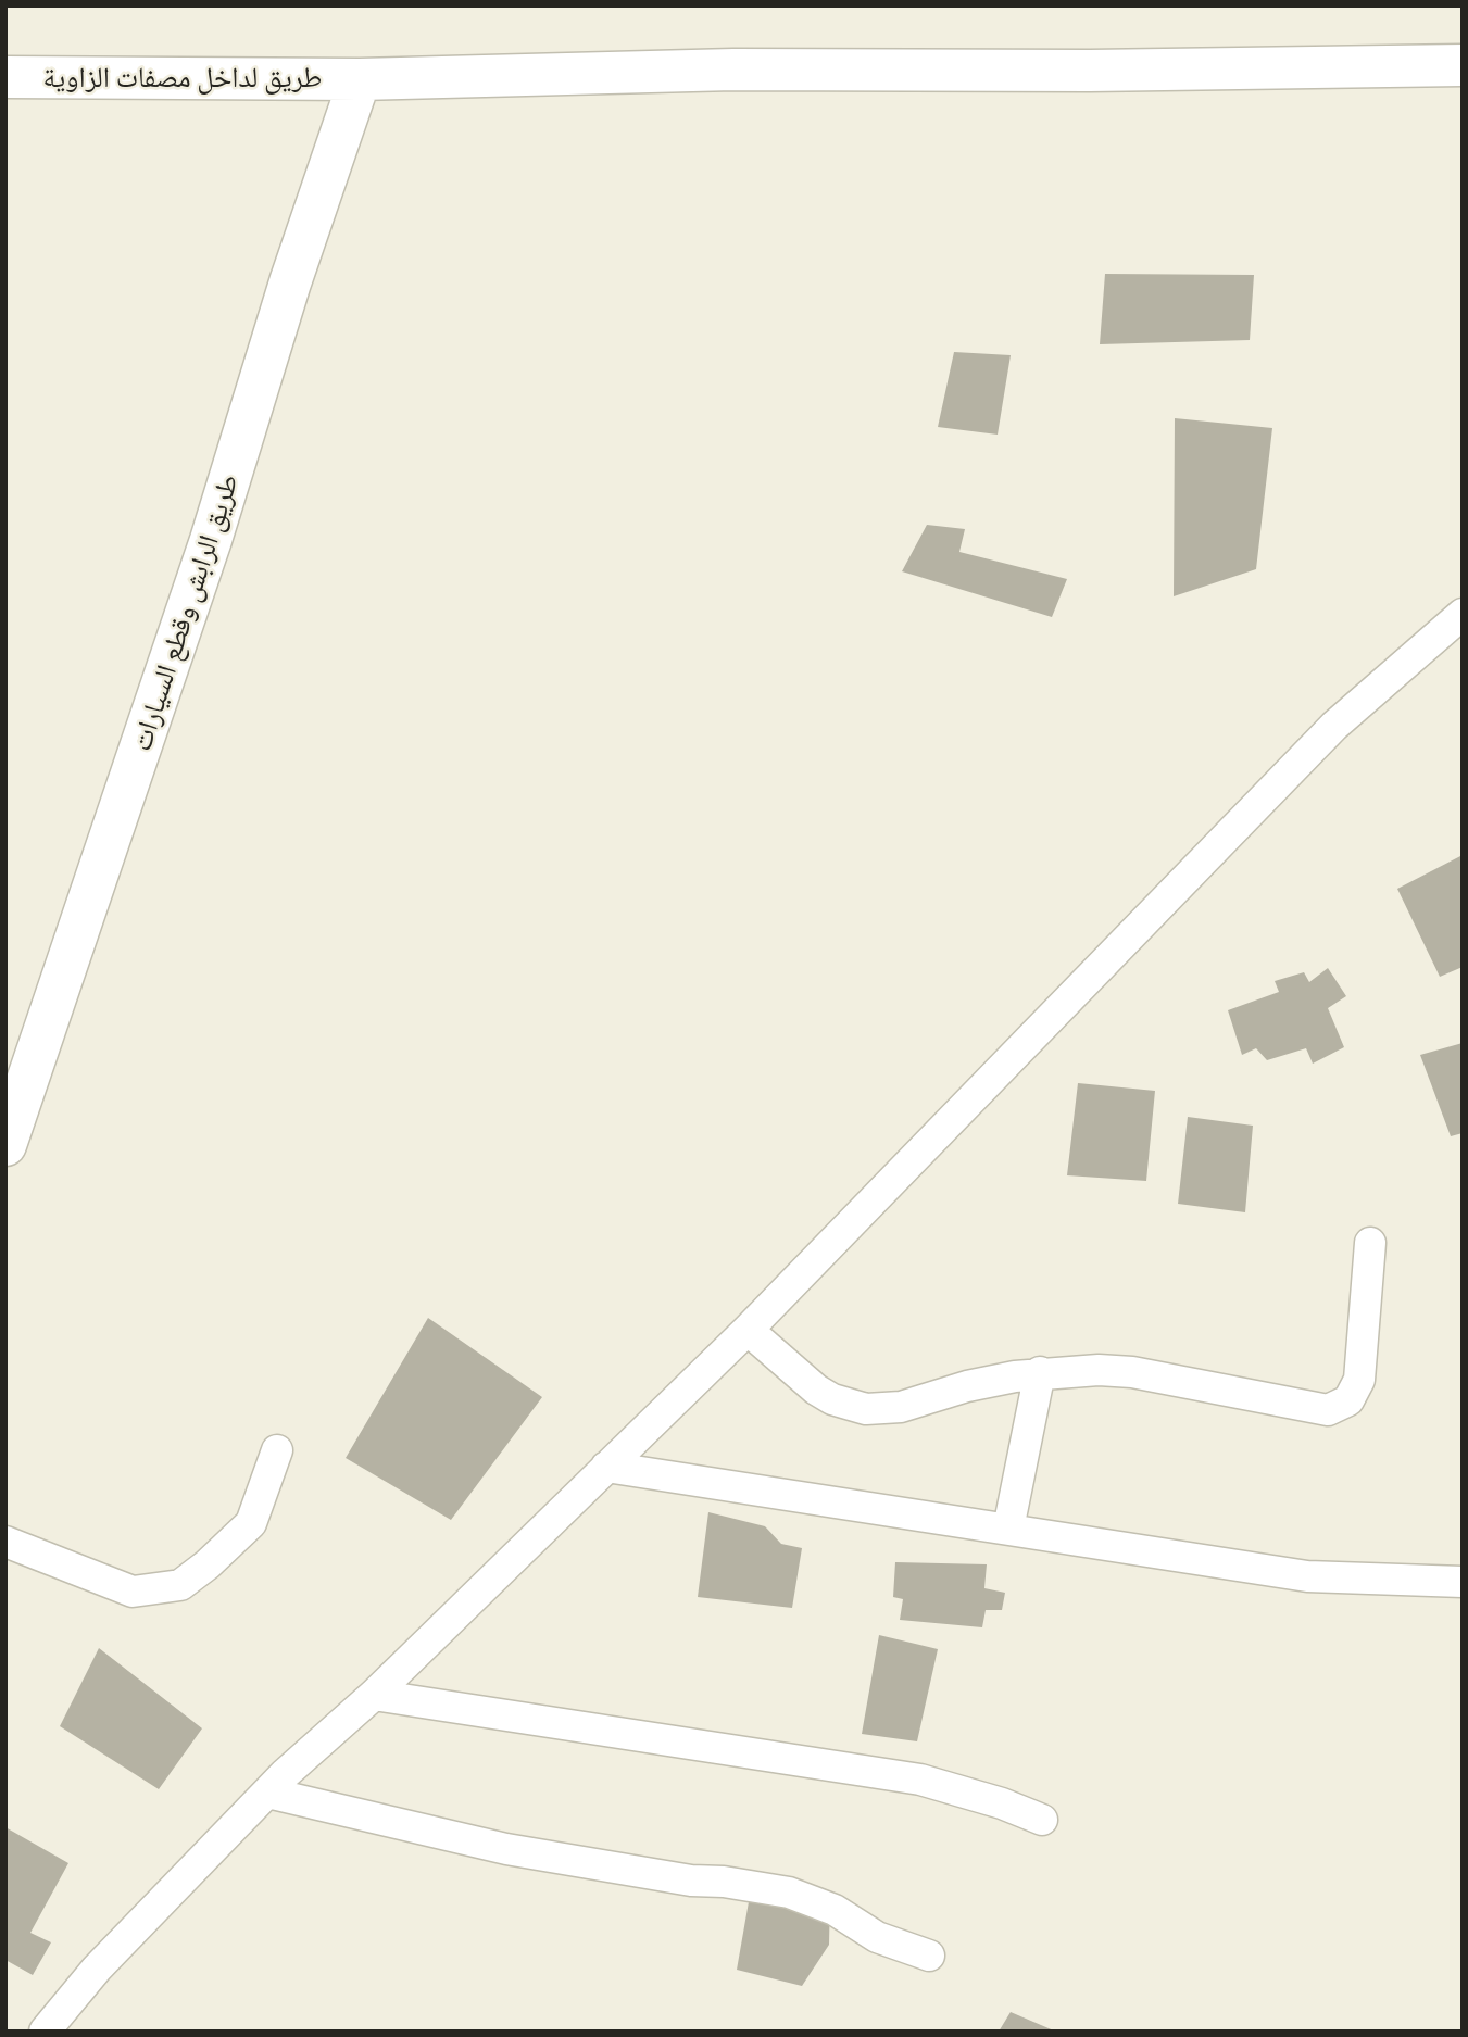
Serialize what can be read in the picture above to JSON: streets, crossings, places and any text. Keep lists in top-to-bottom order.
{
  "streets": {
    "main road": ["طريق لداخل مصفات الزاوية", "طريق الرابش وقطع السيارات"]
  },
  "crossings": [
    ["طريق لداخل مصفات الزاوية", "طريق الرابش وقطع السيارات"]
  ]
}
